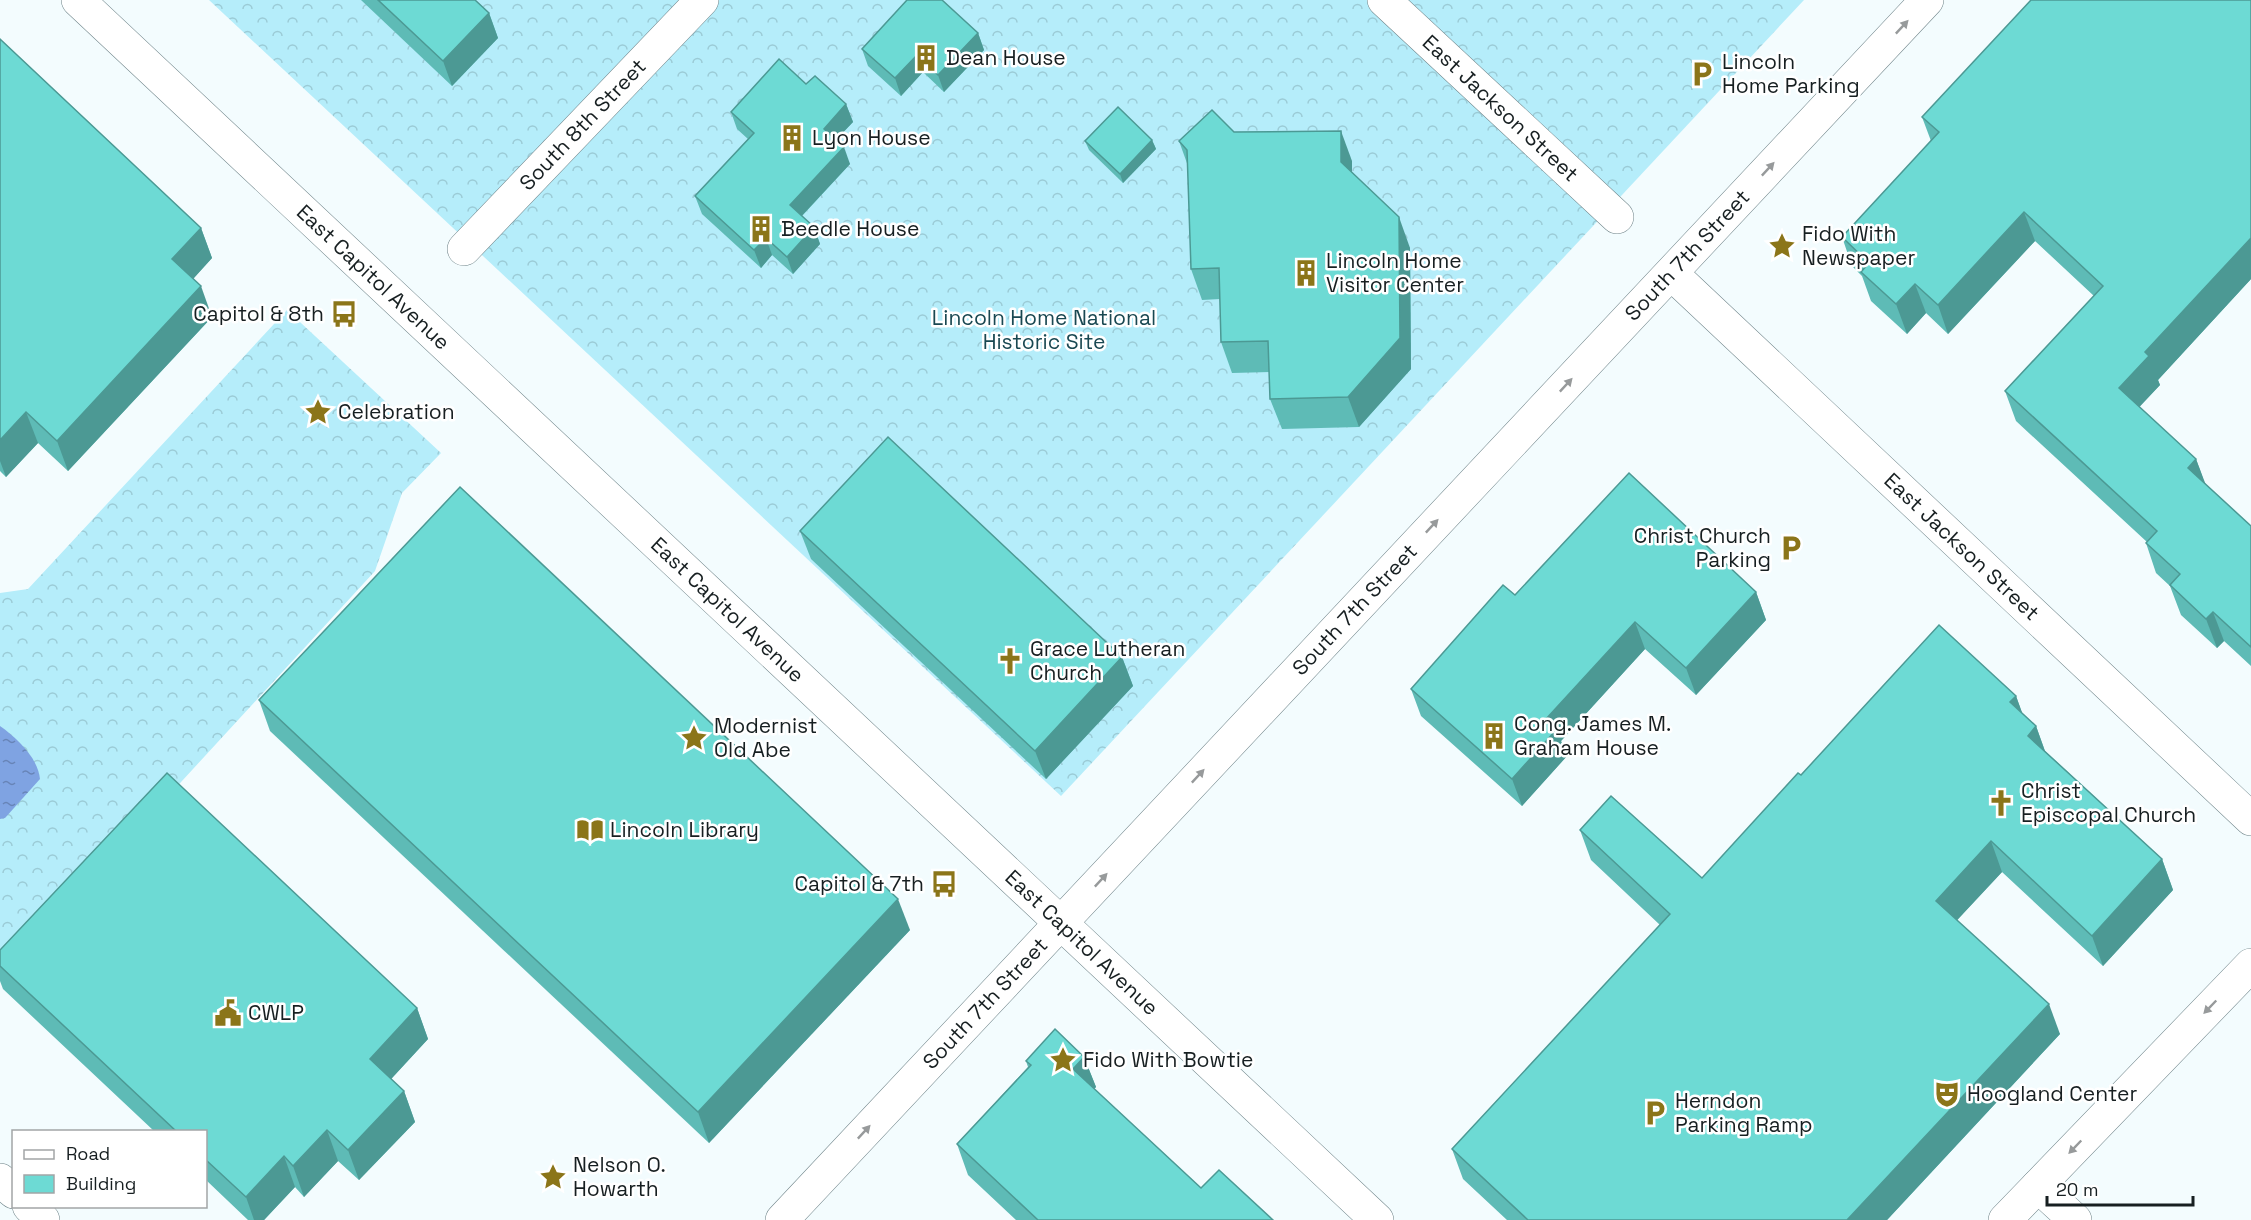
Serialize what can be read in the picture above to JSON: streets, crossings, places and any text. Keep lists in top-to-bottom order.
{
  "streets": {
    "street": [
      "East Jackson Street",
      "South 8th Street",
      "South 7th Street",
      "East Capitol Avenue"
    ]
  },
  "crossings": [
    ["East Jackson Street", "South 7th Street"],
    ["South 7th Street", "East Capitol Avenue"]
  ],
  "one_way": ["South 7th Street"],
  "parks": ["Lincoln Home National Historic Site"],
  "places": {
    "building": [
      "Dean House",
      "Lyon House",
      "Beedle House",
      "Lincoln Home Visitor Center",
      "Cong. James M. Graham House"
    ],
    "parking": ["Lincoln Home Parking", "Christ Church Parking", "Herndon Parking Ramp"],
    "place": [
      "Fido With Newspaper",
      "Celebration",
      "Modernist Old Abe",
      "Fido With Bowtie",
      "Nelson O. Howarth"
    ],
    "bus stop": ["Capitol & 8th", "Capitol & 7th"],
    "church": ["Grace Lutheran Church", "Christ Episcopal Church"],
    "library": ["Lincoln Library"],
    "public building": ["CWLP"],
    "theatre": ["Hoogland Center"]
  },
  "legend": ["Road", "Building"],
  "scale_bar": "20 m"
}
